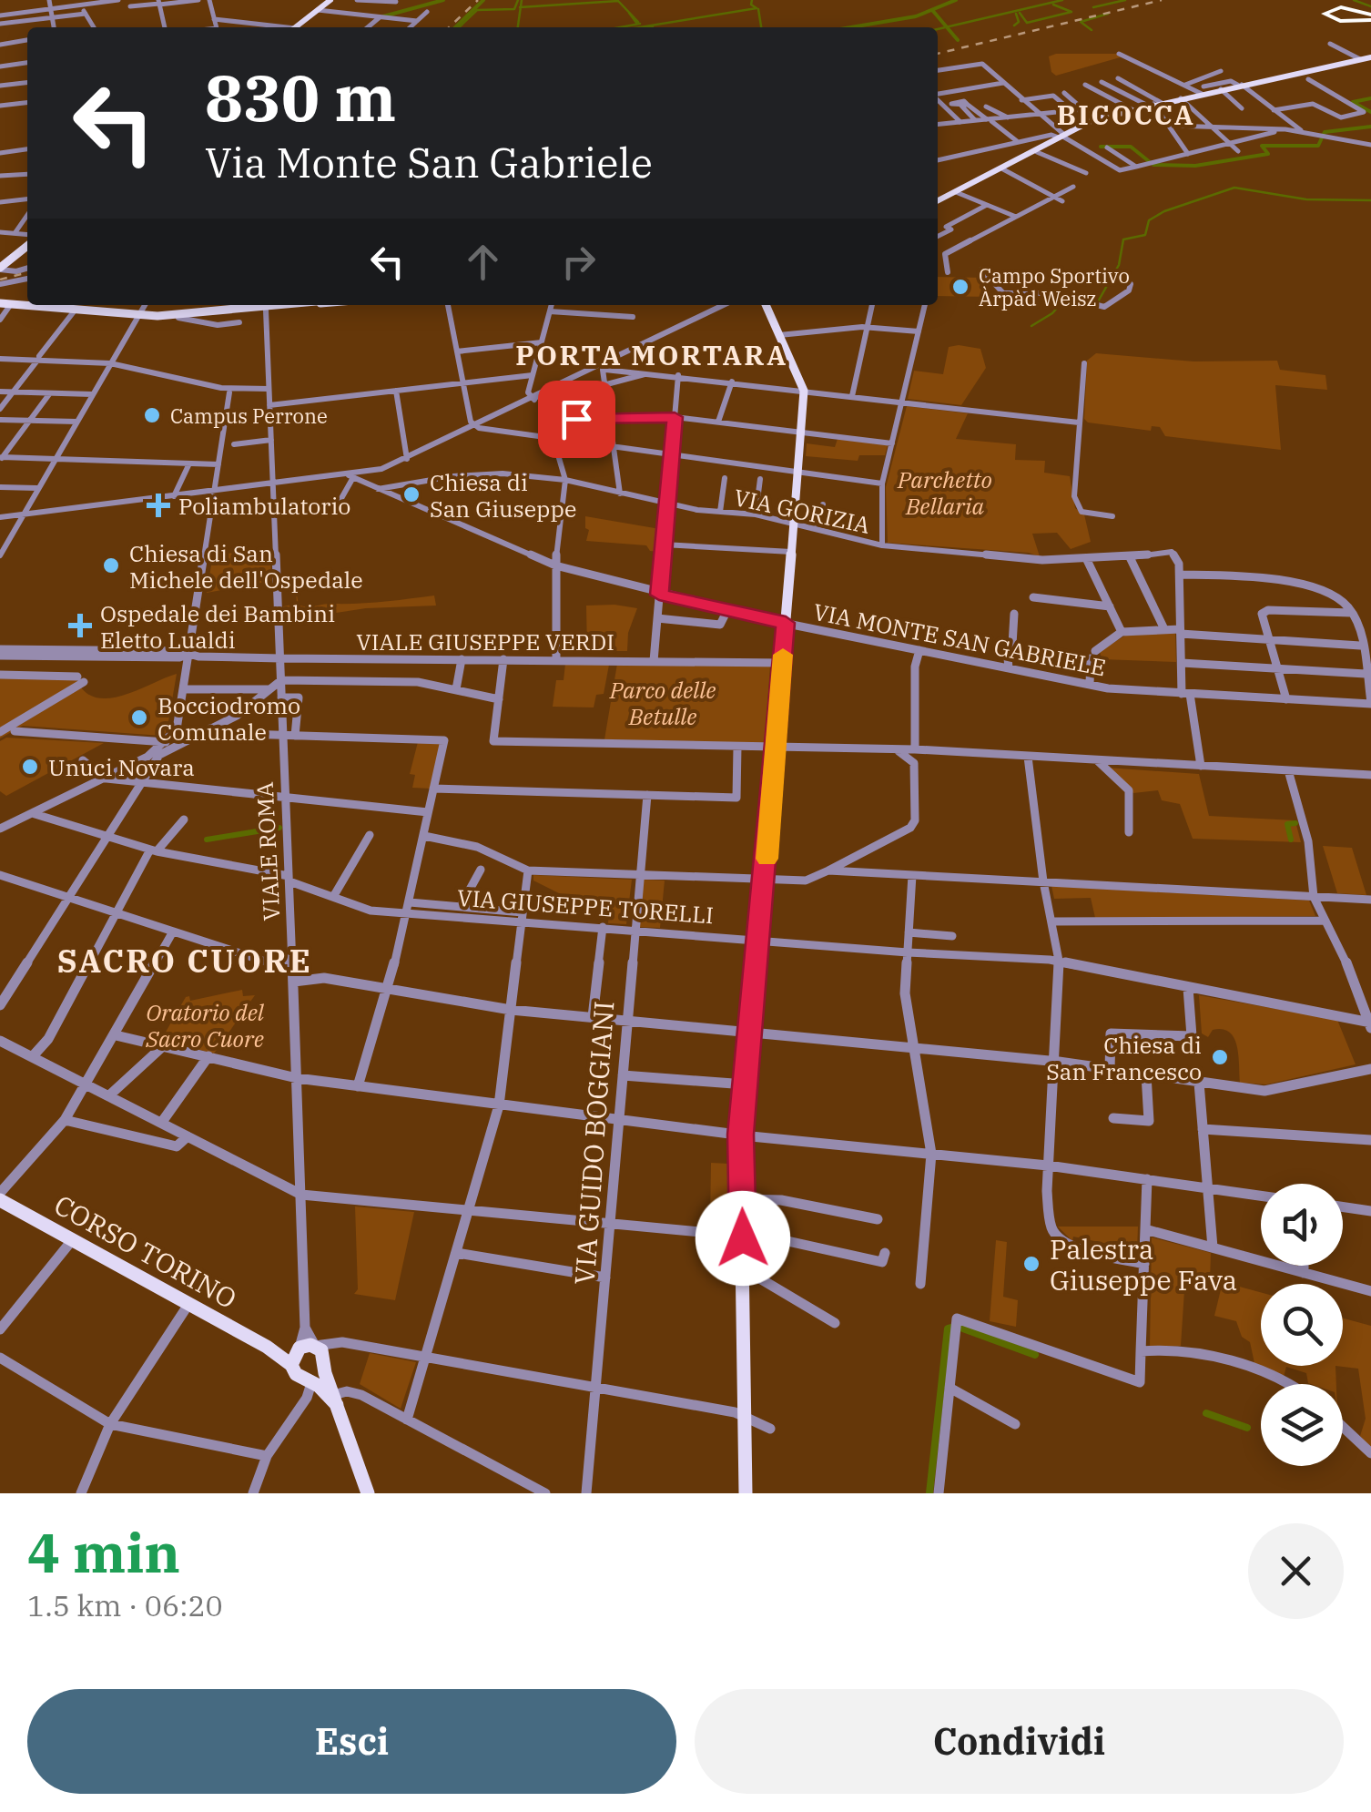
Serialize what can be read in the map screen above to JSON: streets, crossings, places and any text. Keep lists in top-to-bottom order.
{
  "streets": {
    "main road": ["CORSO TORINO"],
    "street": [
      "VIA GORIZIA",
      "VIA MONTE SAN GABRIELE",
      "VIALE GIUSEPPE VERDI",
      "VIALE ROMA",
      "VIA GIUSEPPE TORELLI",
      "VIA GUIDO BOGGIANI"
    ]
  },
  "crossings": [
    ["VIA GORIZIA", "VIA MONTE SAN GABRIELE"],
    ["VIALE GIUSEPPE VERDI", "VIALE ROMA"],
    ["VIALE ROMA", "VIA GIUSEPPE TORELLI"],
    ["VIALE ROMA", "CORSO TORINO"],
    ["VIA GIUSEPPE TORELLI", "VIA GUIDO BOGGIANI"]
  ],
  "districts": ["BICOCCA", "PORTA MORTARA", "SACRO CUORE"],
  "parks": ["Parchetto Bellaria", "Parco delle Betulle", "Oratorio del Sacro Cuore"],
  "places": {
    "other": [
      "Campo Sportivo Àrpàd Weisz",
      "Campus Perrone",
      "Chiesa di San Giuseppe",
      "Chiesa di San Michele dell'Ospedale",
      "Bocciodromo Comunale",
      "Unuci Novara",
      "Chiesa di San Francesco",
      "Palestra Giuseppe Fava"
    ],
    "health": ["Poliambulatorio", "Ospedale dei Bambini Eletto Lualdi"]
  },
  "page": {
    "turn": ["830 m", "Via Monte San Gabriele"],
    "heading": ["4 min", "1.5 km · 06:20"],
    "buttons": ["Esci", "Condividi"]
  }
}
